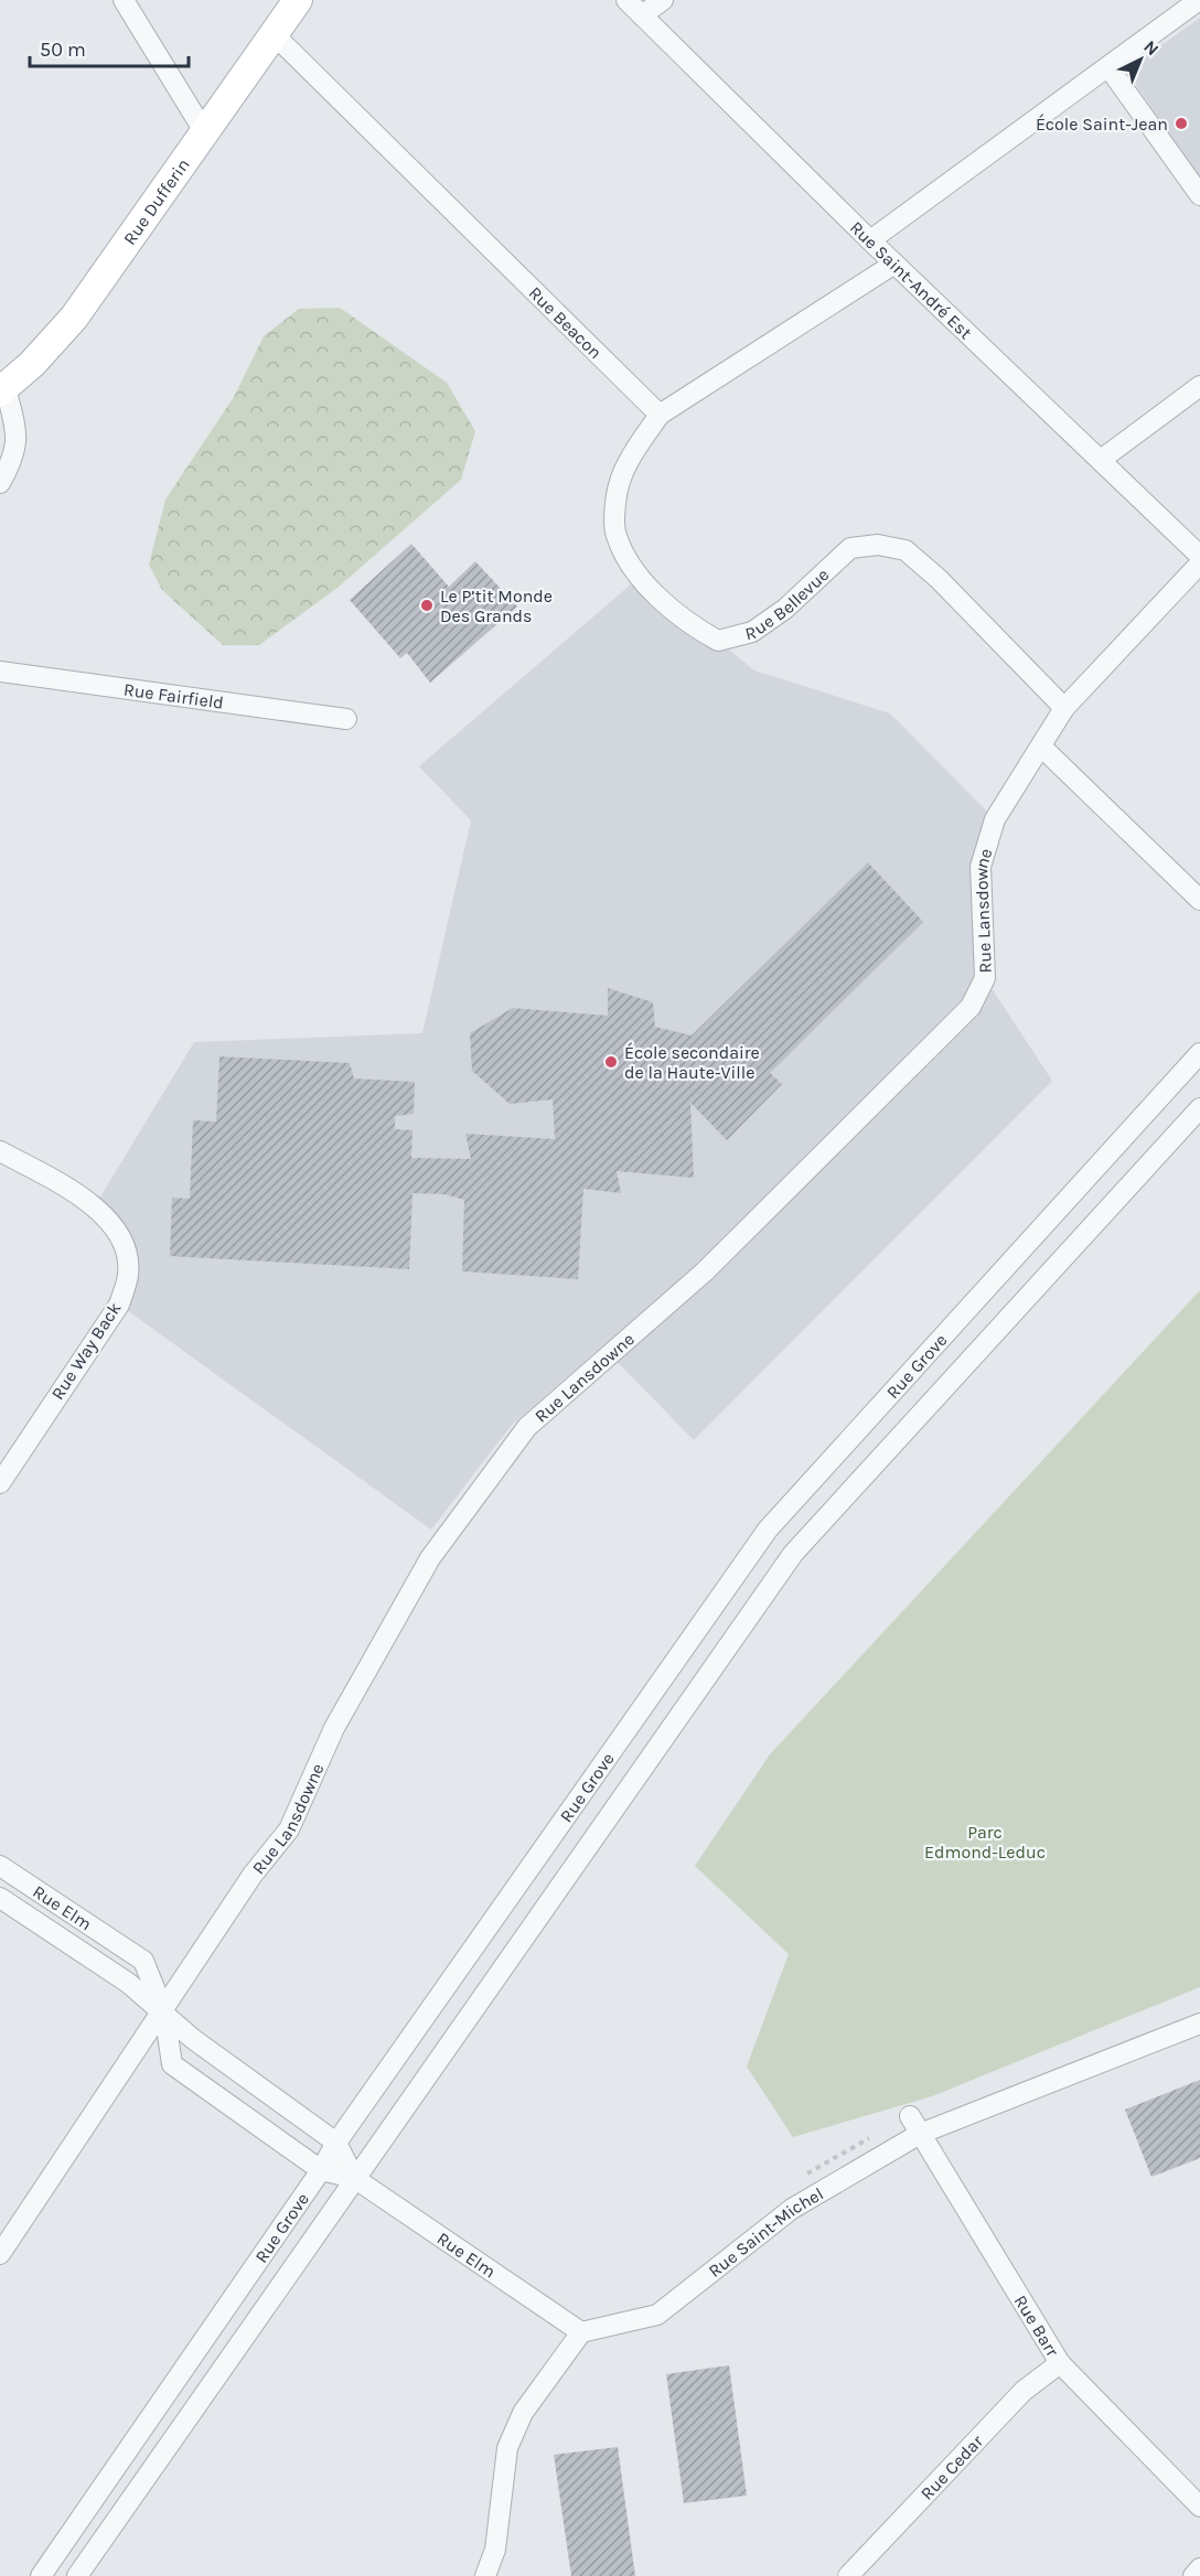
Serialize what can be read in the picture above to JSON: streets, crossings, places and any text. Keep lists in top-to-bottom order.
{
  "streets": {
    "main road": ["Rue Dufferin"],
    "street": [
      "Rue Saint-André Est",
      "Rue Beacon",
      "Rue Bellevue",
      "Rue Fairfield",
      "Rue Lansdowne",
      "Rue Way Back",
      "Rue Grove",
      "Rue Elm",
      "Rue Saint-Michel",
      "Rue Barr",
      "Rue Cedar"
    ]
  },
  "crossings": [
    ["Rue Dufferin", "Rue Beacon"],
    ["Rue Beacon", "Rue Bellevue"],
    ["Rue Bellevue", "Rue Lansdowne"],
    ["Rue Lansdowne", "Rue Elm"],
    ["Rue Grove", "Rue Elm"],
    ["Rue Elm", "Rue Saint-Michel"],
    ["Rue Saint-Michel", "Rue Barr"],
    ["Rue Barr", "Rue Cedar"]
  ],
  "parks": ["Parc Edmond-Leduc"],
  "places": ["École Saint-Jean", "Le P’tit Monde Des Grands", "École secondaire de la Haute-Ville"],
  "scale_bar": "50 m",
  "north": "top right"
}
